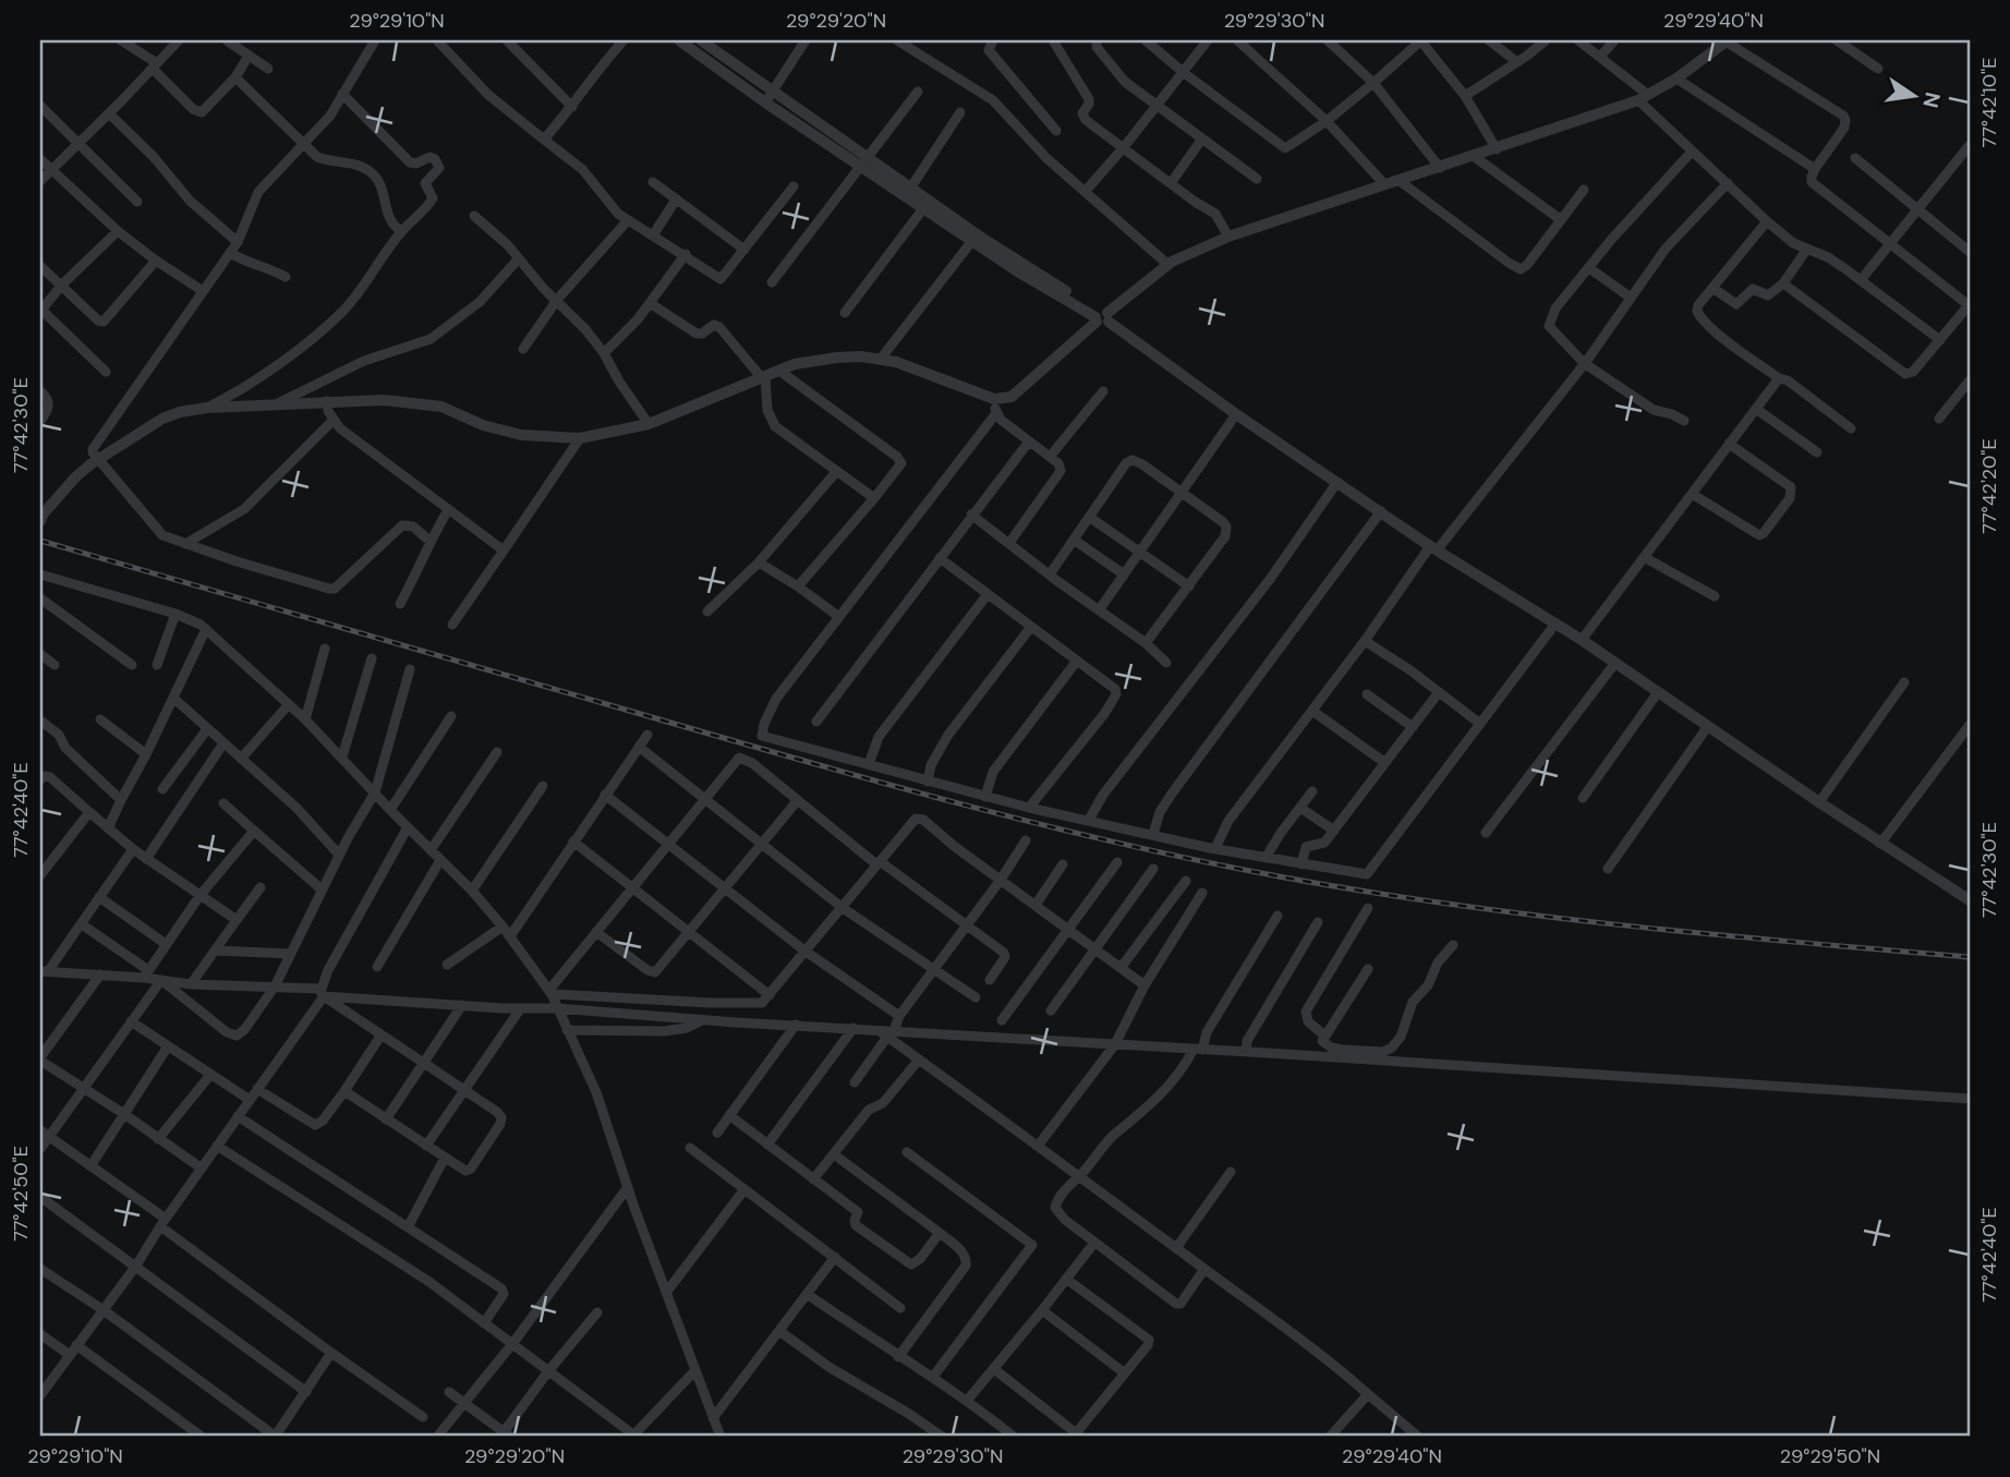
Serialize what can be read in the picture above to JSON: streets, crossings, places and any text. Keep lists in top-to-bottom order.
{
  "north": "right",
  "coordinates": [
    "29°29'10\"N",
    "29°29'20\"N",
    "29°29'30\"N",
    "29°29'40\"N",
    "77°42'10\"E",
    "77°42'30\"E",
    "77°42'20\"E",
    "77°42'40\"E",
    "77°42'50\"E",
    "29°29'50\"N"
  ]
}
